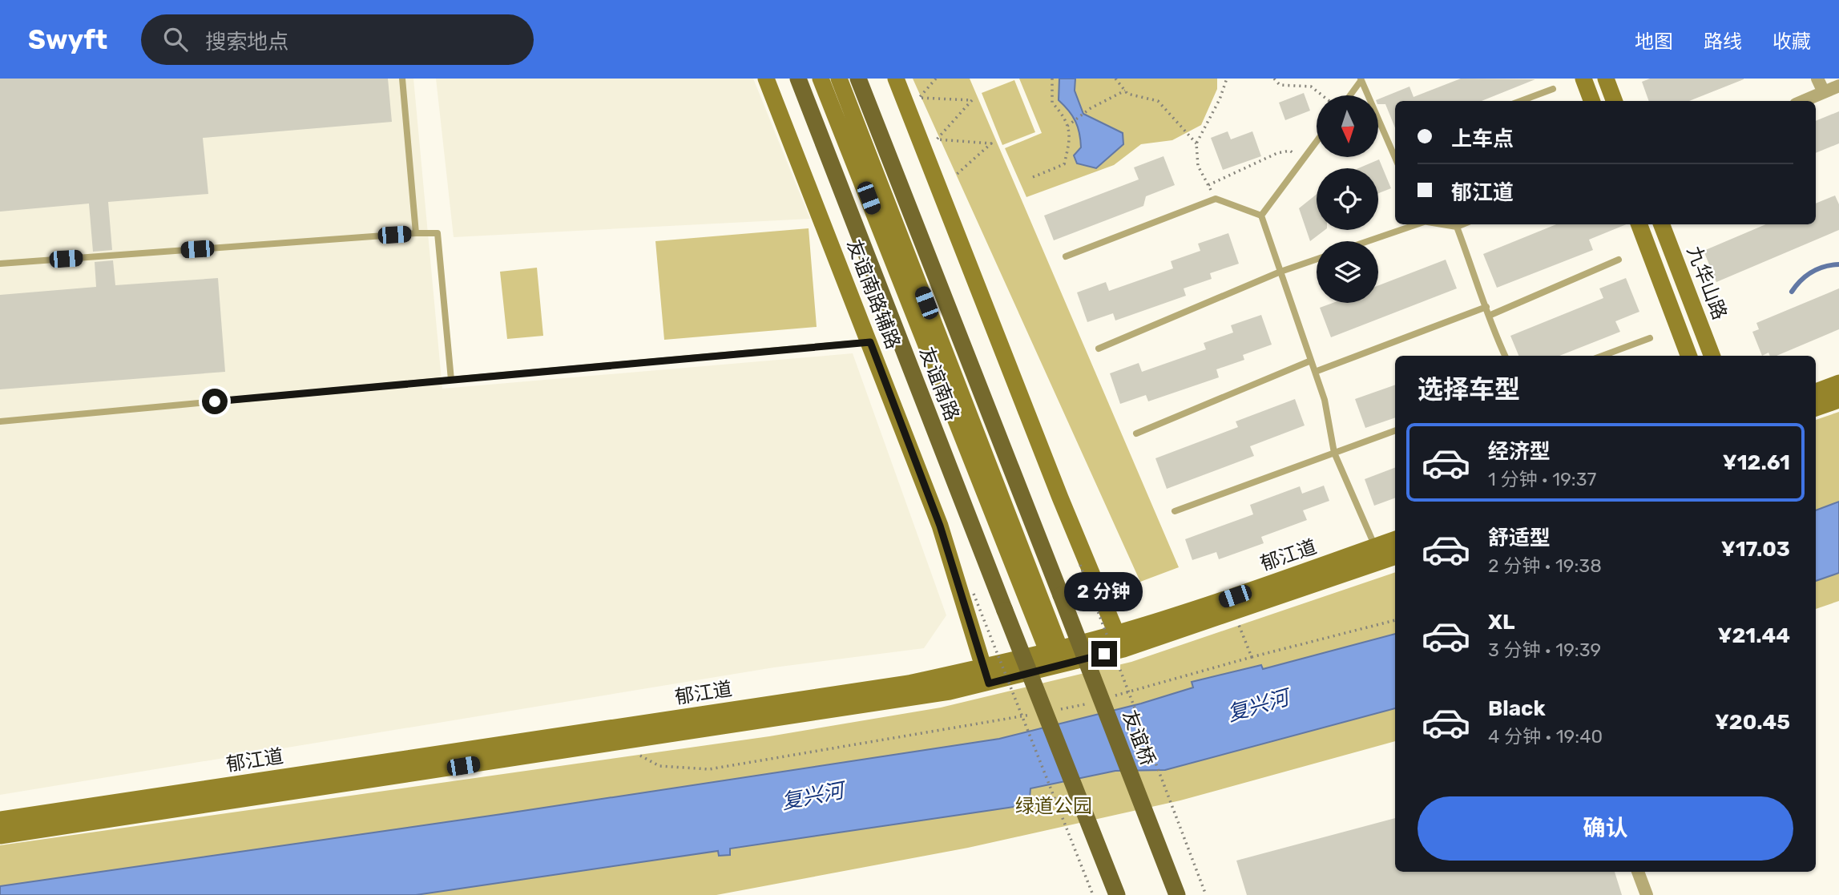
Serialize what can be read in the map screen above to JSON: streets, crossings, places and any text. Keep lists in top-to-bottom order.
{
  "streets": {
    "main road": [
      "九华山路",
      "友谊南路辅路",
      "友谊南路",
      "郁江道",
      "友谊桥"
    ]
  },
  "crossings": [
    ["友谊南路辅路", "郁江道"],
    ["友谊南路", "友谊桥"]
  ],
  "water": ["复兴河"],
  "parks": ["绿道公园"],
  "north": "bottom",
  "page": {
    "header": "Swyft",
    "search": "搜索地点",
    "nav": ["地图", "路线", "收藏"],
    "banner": ["上车点", "郁江道"],
    "heading": "选择车型",
    "list": [
      {
        "name": "经济型",
        "note": "1 分钟 · 19:37",
        "value": "¥12.61"
      },
      {
        "name": "舒适型",
        "note": "2 分钟 · 19:38",
        "value": "¥17.03"
      },
      {
        "name": "XL",
        "note": "3 分钟 · 19:39",
        "value": "¥21.44"
      },
      {
        "name": "Black",
        "note": "4 分钟 · 19:40",
        "value": "¥20.45"
      }
    ],
    "bubble": "2 分钟",
    "buttons": "确认"
  }
}
